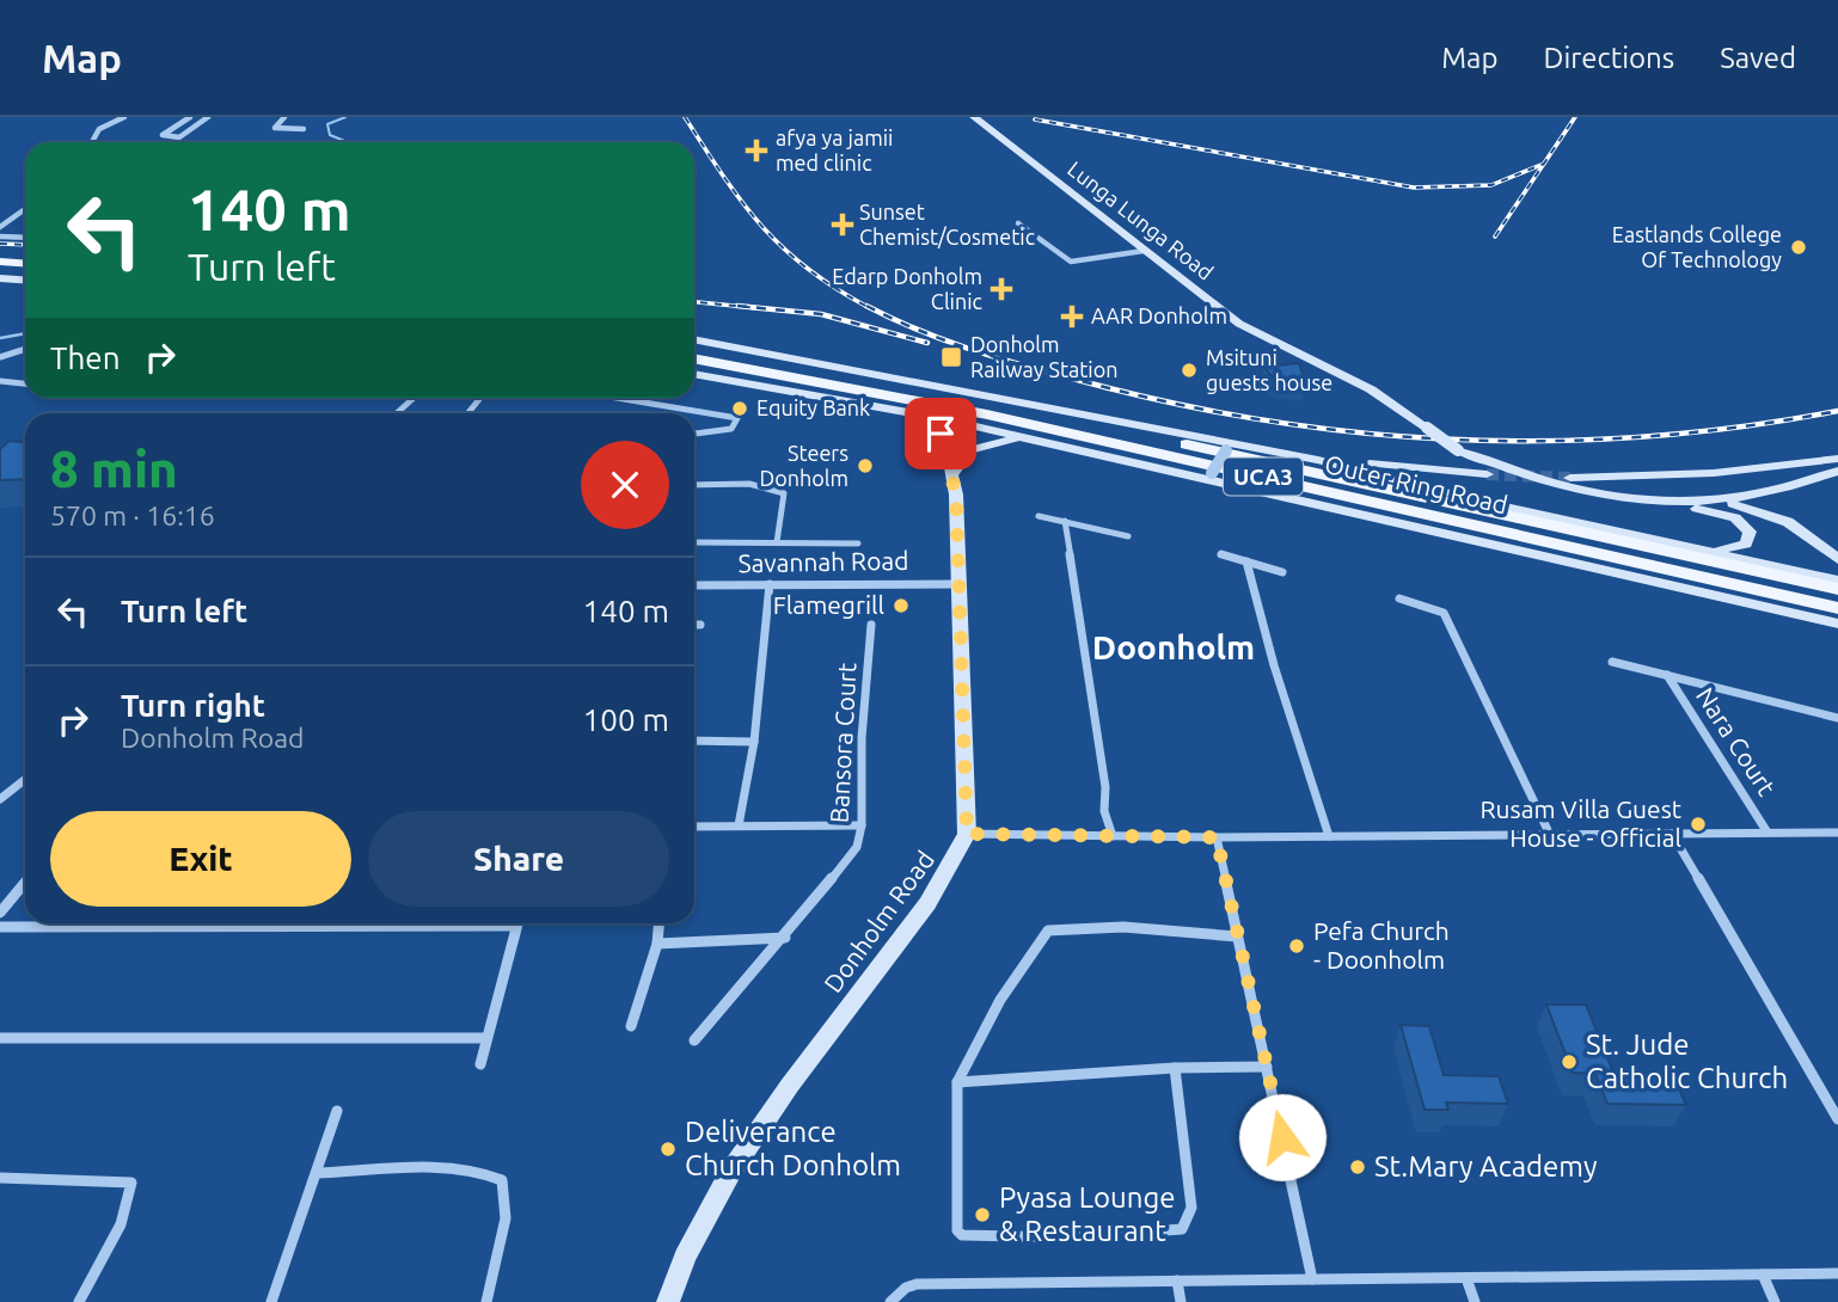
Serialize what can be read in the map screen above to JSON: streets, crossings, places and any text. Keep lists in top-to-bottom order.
{
  "streets": {
    "main road": [
      "Lunga Lunga Road",
      "UCA3",
      "Outer Ring Road",
      "Donholm Road"
    ],
    "street": ["Savannah Road", "Nara Court", "Bansora Court"]
  },
  "crossings": [
    ["UCA3", "Outer Ring Road"],
    ["UCA3", "Donholm Road"],
    ["Outer Ring Road", "Donholm Road"],
    ["Savannah Road", "Donholm Road"]
  ],
  "districts": ["Doonholm"],
  "places": {
    "health": [
      "afya ya jamii med clinic",
      "Sunset Chemist/Cosmetic",
      "Edarp Donholm Clinic",
      "AAR Donholm"
    ],
    "other": [
      "Eastlands College Of Technology",
      "Msituni guests house",
      "Equity Bank",
      "Steers Donholm",
      "Flamegrill",
      "Rusam Villa Guest House - Official",
      "Pefa Church - Doonholm",
      "St. Jude Catholic Church",
      "Deliverance Church Donholm",
      "St.Mary Academy",
      "Pyasa Lounge & Restaurant"
    ],
    "transit": ["Donholm Railway Station"]
  },
  "page": {
    "header": "Map",
    "nav": ["Map", "Directions", "Saved"],
    "turn": ["140 m", "Turn left"],
    "then": "Then",
    "heading": ["8 min", "570 m · 16:16"],
    "list": [
      {
        "name": "Turn left",
        "value": "140 m"
      },
      {
        "name": "Turn right",
        "note": "Donholm Road",
        "value": "100 m"
      }
    ],
    "buttons": ["Exit", "Share"]
  }
}
